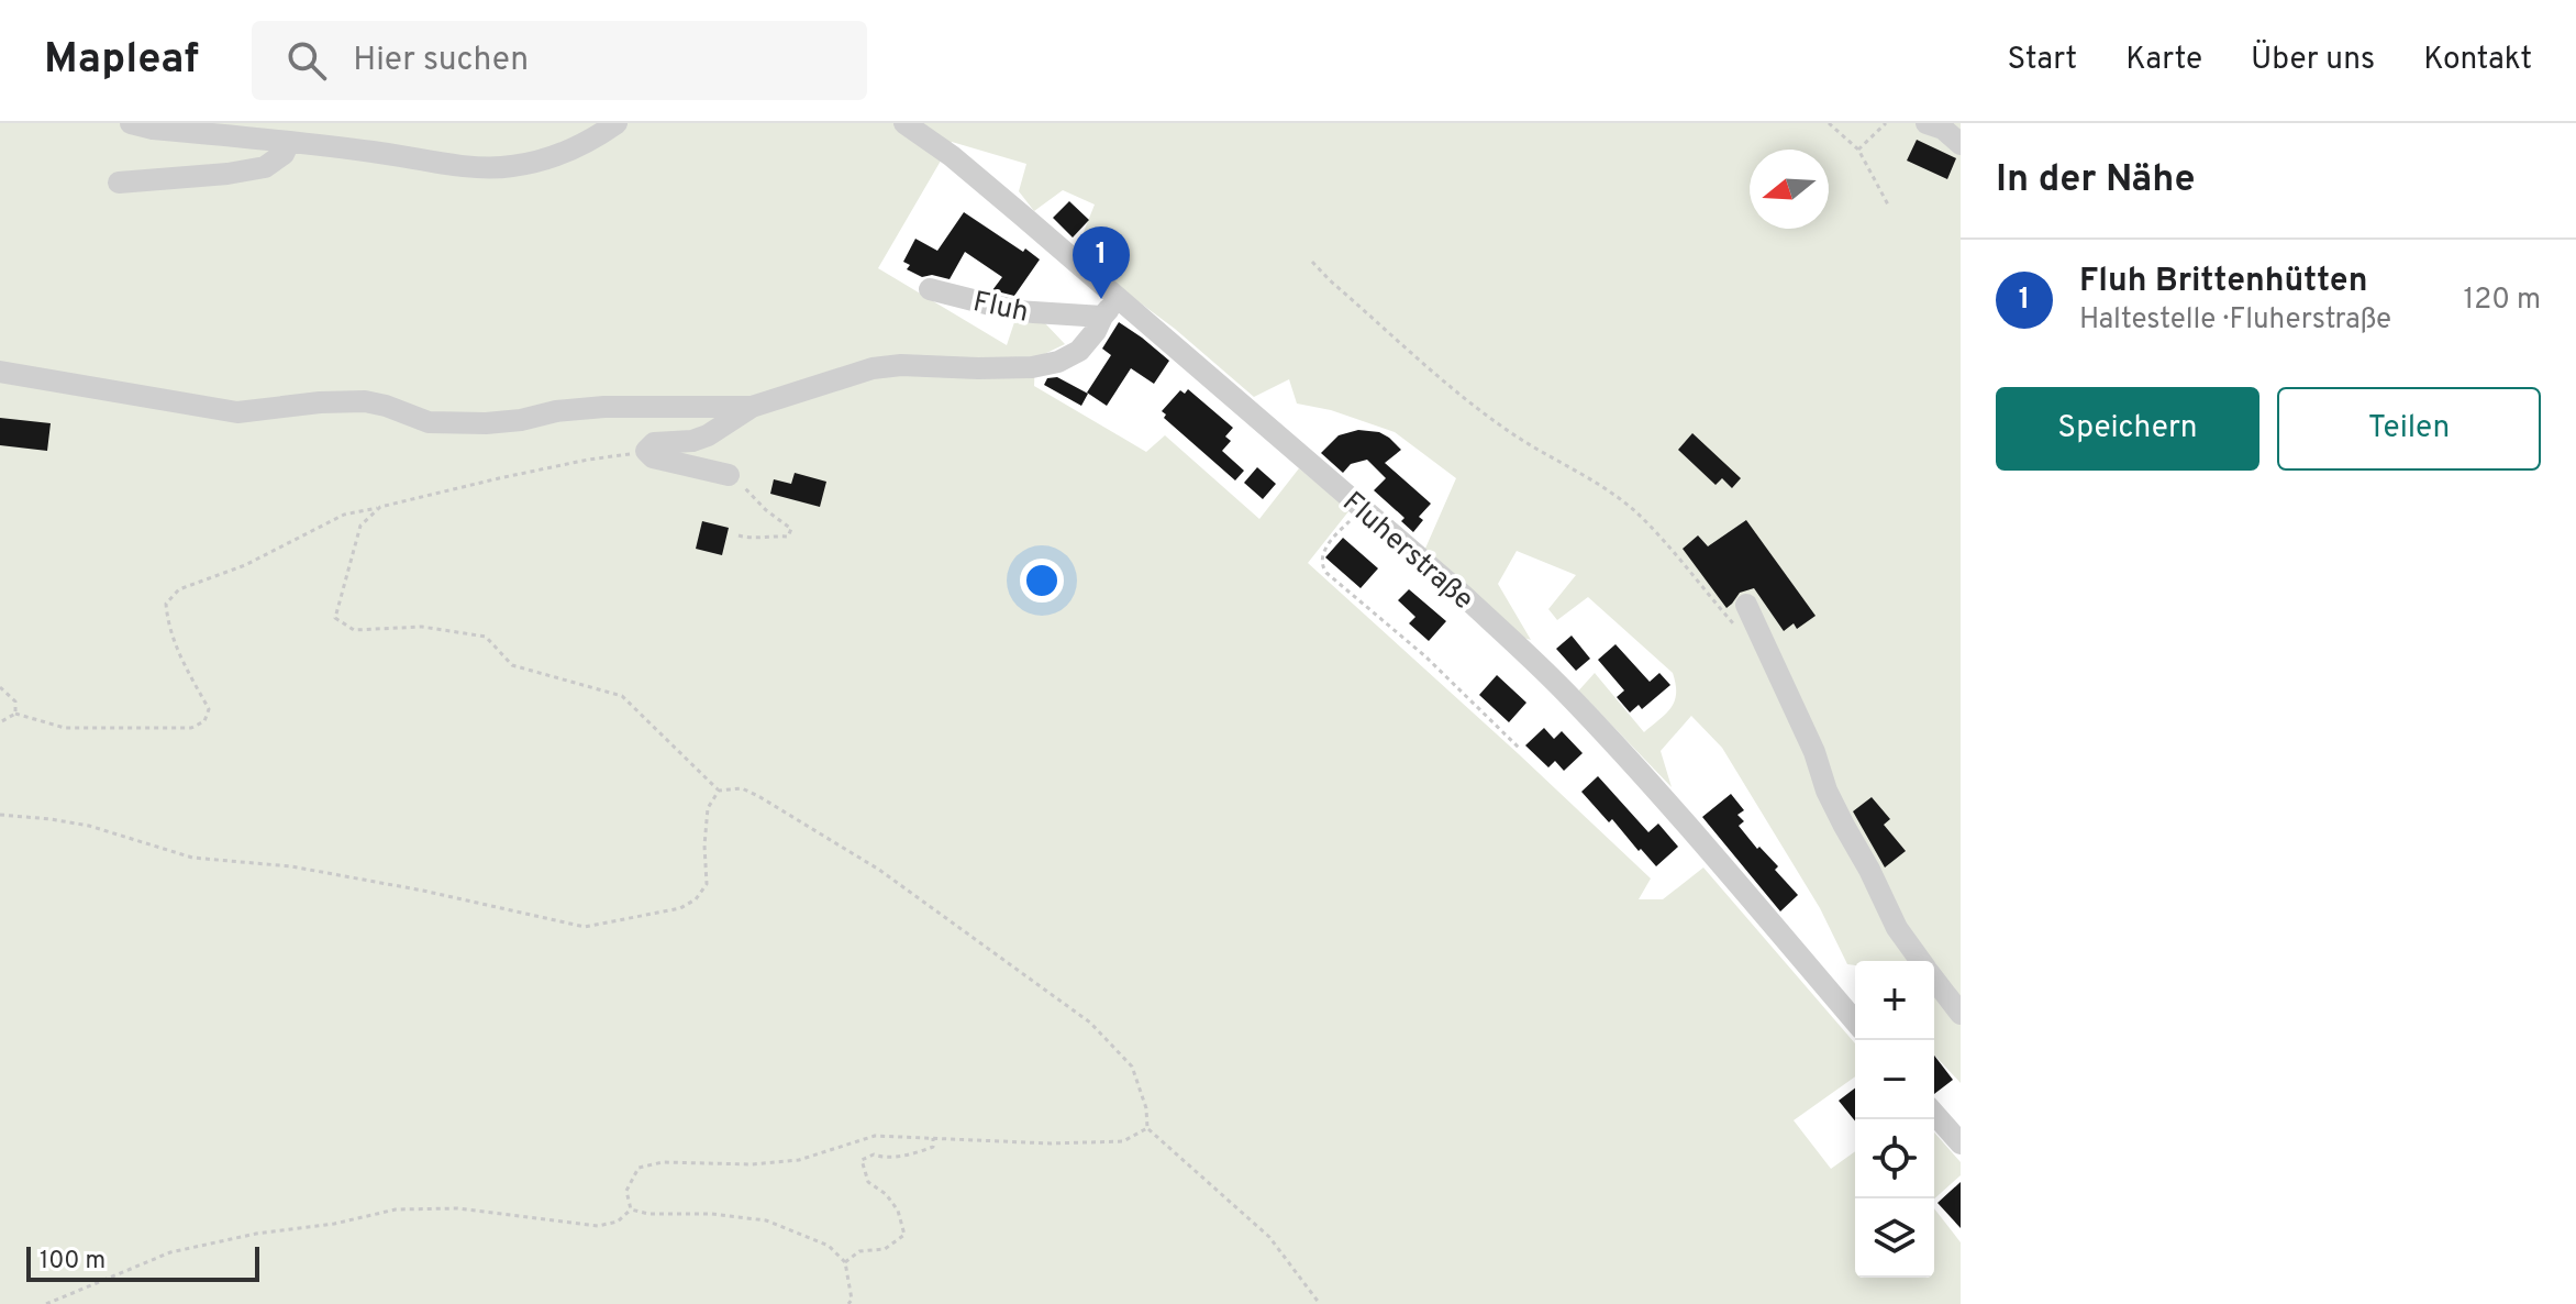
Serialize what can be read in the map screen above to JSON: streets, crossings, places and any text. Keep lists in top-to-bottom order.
{
  "streets": {
    "street": ["Fluh", "Fluherstraße"]
  },
  "scale_bar": "100 m",
  "north": "left",
  "page": {
    "header": "Mapleaf",
    "search": "Hier suchen",
    "nav": [
      "Start",
      "Karte",
      "Über uns",
      "Kontakt"
    ],
    "heading": "In der Nähe",
    "pins": "1",
    "list": [
      {
        "mark": "1",
        "name": "Fluh Brittenhütten",
        "note": "Haltestelle · Fluherstraße",
        "value": "120 m"
      }
    ],
    "buttons": ["Speichern", "Teilen"],
    "map_buttons": ["+", "−"],
    "scale": "100 m"
  }
}
